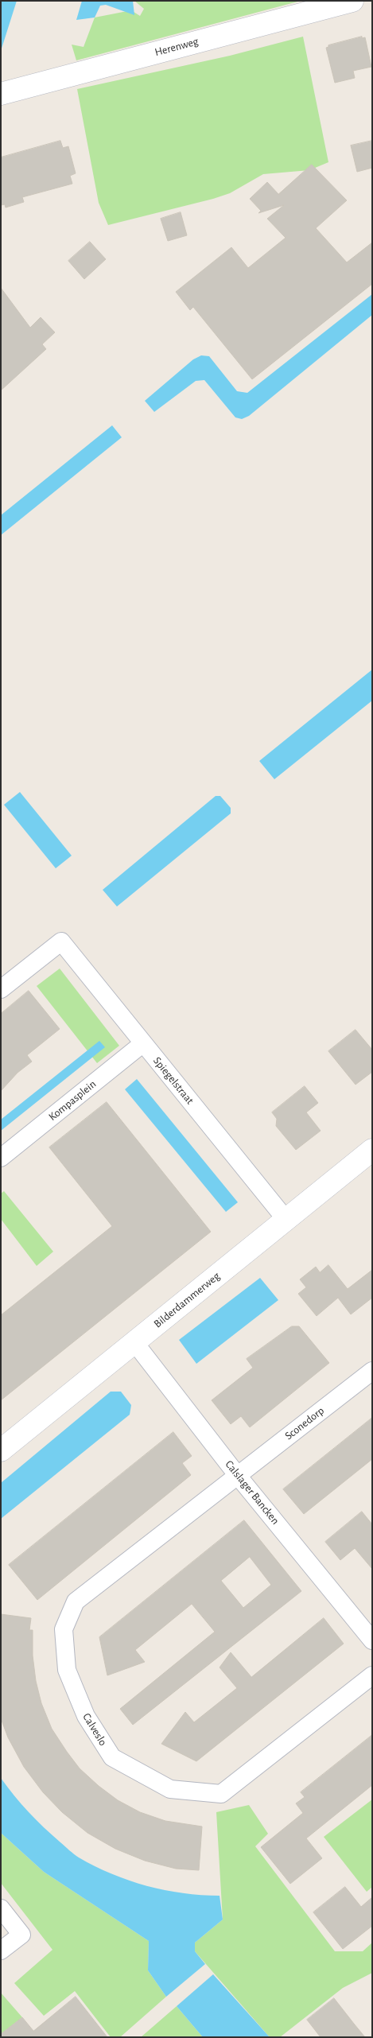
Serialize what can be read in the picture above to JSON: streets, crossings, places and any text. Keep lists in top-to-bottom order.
{
  "streets": {
    "street": [
      "Herenweg",
      "Spiegelstraat",
      "Kompasplein",
      "Bilderdammerweg",
      "Sconedorp",
      "Calslager Bancken",
      "Calveslo"
    ]
  },
  "crossings": [
    ["Spiegelstraat", "Kompasplein"],
    ["Spiegelstraat", "Bilderdammerweg"],
    ["Bilderdammerweg", "Calslager Bancken"],
    ["Sconedorp", "Calslager Bancken"],
    ["Sconedorp", "Calveslo"],
    ["Calslager Bancken", "Calveslo"]
  ]
}
